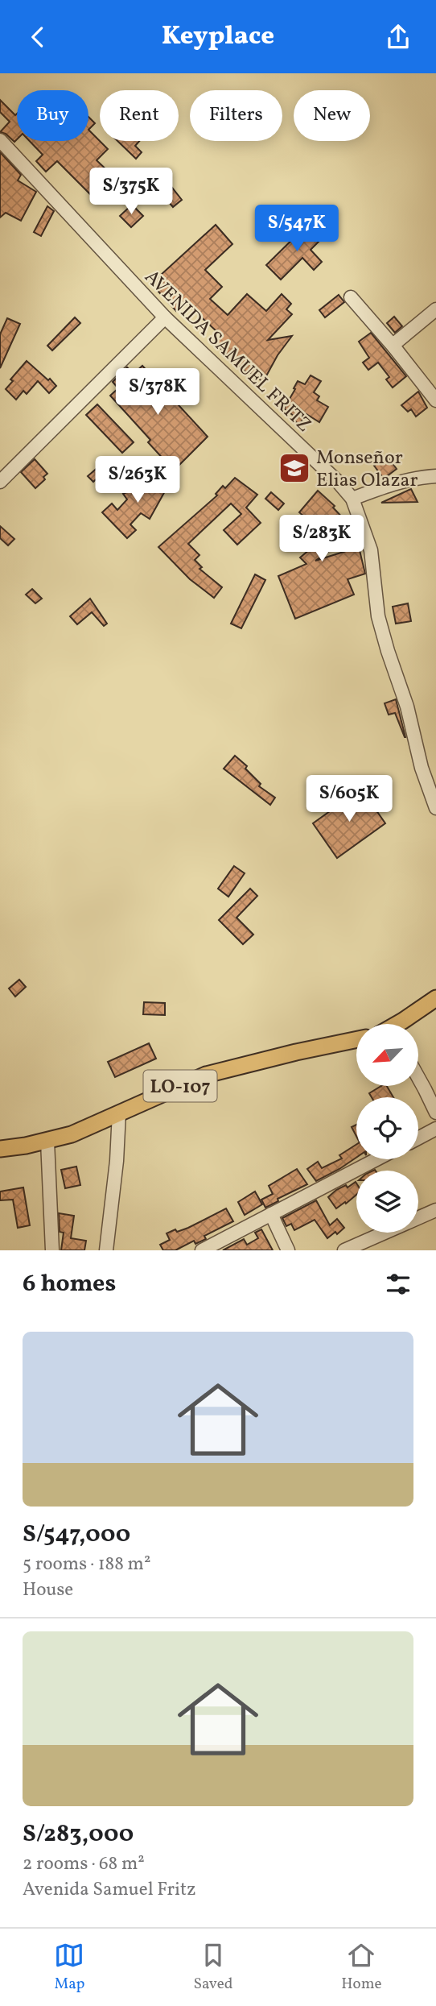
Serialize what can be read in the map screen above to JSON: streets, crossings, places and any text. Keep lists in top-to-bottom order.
{
  "streets": {
    "main road": ["LO-107"],
    "street": ["AVENIDA SAMUEL FRITZ"]
  },
  "places": {
    "school or university": ["Monseñor Elias Olazar"]
  },
  "north": "bottom left",
  "page": {
    "header": "Keyplace",
    "chip": [
      "Buy",
      "Rent",
      "Filters",
      "New"
    ],
    "price": [
      "S/375K",
      "S/547K",
      "S/378K",
      "S/263K",
      "S/283K",
      "S/605K"
    ],
    "heading": "6 homes",
    "list": [
      {
        "name": "S/547,000",
        "note": "5 rooms · 188 m² · House"
      },
      {
        "name": "S/283,000",
        "note": "2 rooms · 68 m² · Avenida Samuel Fritz"
      }
    ],
    "tabs": ["Map", "Saved", "Home"]
  }
}
